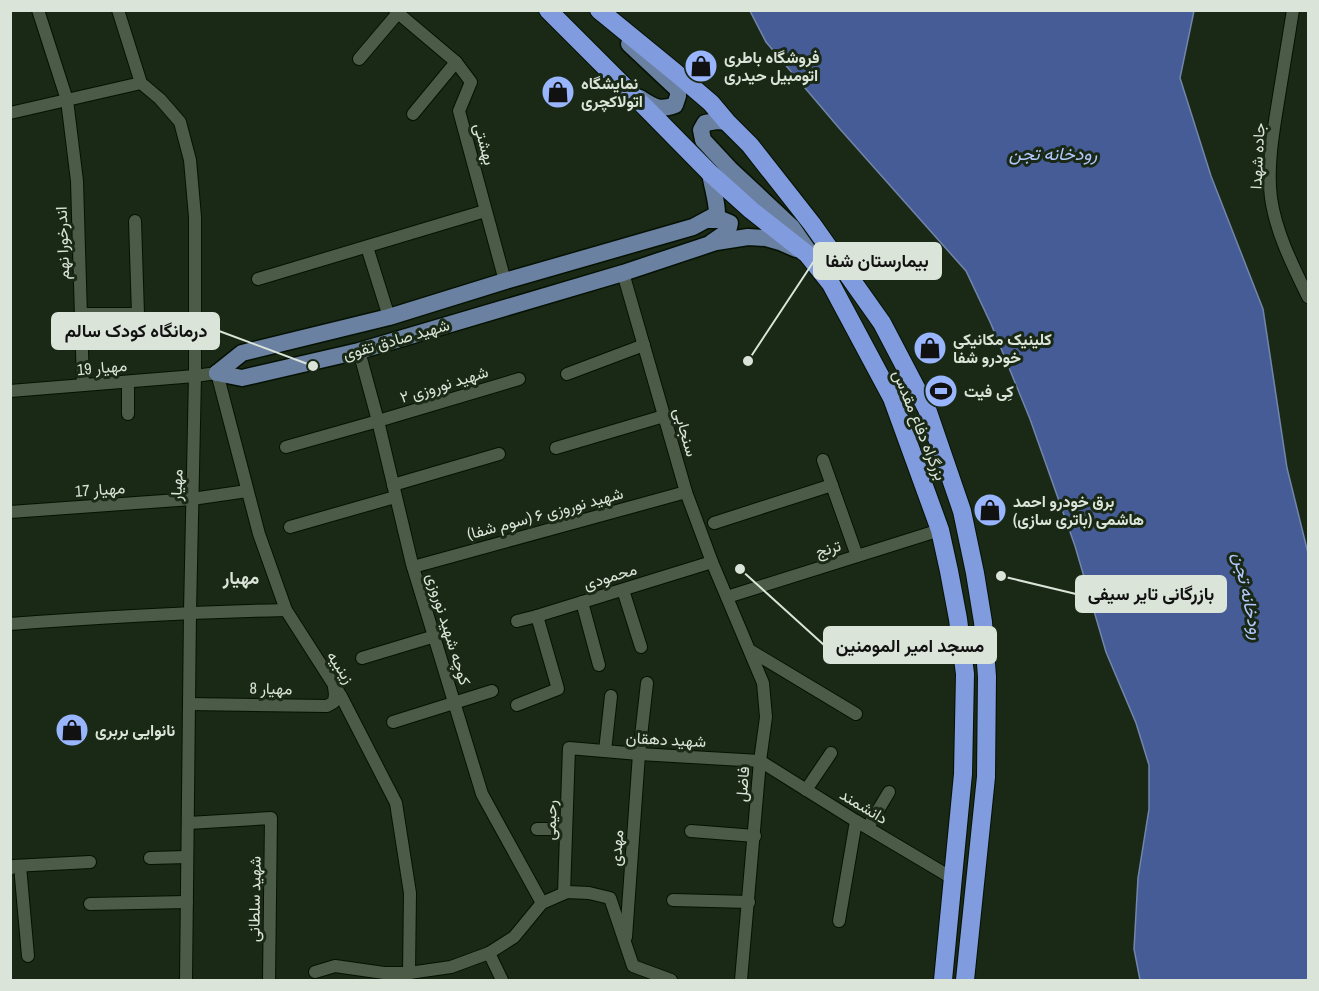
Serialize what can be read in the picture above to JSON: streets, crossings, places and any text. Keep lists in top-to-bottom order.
{
  "streets": {
    "highway": ["بزرگراه دفاع مقدس"],
    "main road": ["شهید صادق تقوی"],
    "street": [
      "بهشتی",
      "جاده شهدا",
      "اندرخورا نهم",
      "مهیار 19",
      "شهید نوروزی ۲",
      "سنجابی",
      "مهیار",
      "مهیار 17",
      "شهید نوروزی ۶ (سوم شفا)",
      "ترنج",
      "محمودی",
      "کوچه شهید نوروزی",
      "زینبیه",
      "مهیار 8",
      "شهید دهقان",
      "فاضل",
      "دانشمند",
      "رحیمی",
      "مهدی",
      "شهید سلطانی"
    ]
  },
  "crossings": [
    ["بهشتی", "شهید صادق تقوی"],
    ["اندرخورا نهم", "مهیار 19"],
    ["شهید صادق تقوی", "مهیار 19"],
    ["شهید صادق تقوی", "بزرگراه دفاع مقدس"],
    ["شهید صادق تقوی", "سنجابی"],
    ["شهید صادق تقوی", "کوچه شهید نوروزی"],
    ["شهید صادق تقوی", "زینبیه"],
    ["مهیار 19", "مهیار"],
    ["مهیار 19", "زینبیه"],
    ["شهید نوروزی ۲", "کوچه شهید نوروزی"],
    ["بزرگراه دفاع مقدس", "ترنج"],
    ["بزرگراه دفاع مقدس", "دانشمند"],
    ["سنجابی", "شهید نوروزی ۶ (سوم شفا)"],
    ["سنجابی", "ترنج"],
    ["سنجابی", "محمودی"],
    ["سنجابی", "فاضل"],
    ["مهیار", "مهیار 17"],
    ["مهیار", "مهیار 8"],
    ["مهیار", "شهید سلطانی"],
    ["مهیار 17", "زینبیه"],
    ["شهید نوروزی ۶ (سوم شفا)", "کوچه شهید نوروزی"],
    ["ترنج", "فاضل"],
    ["زینبیه", "مهیار 8"],
    ["شهید دهقان", "فاضل"],
    ["شهید دهقان", "دانشمند"],
    ["شهید دهقان", "رحیمی"],
    ["شهید دهقان", "مهدی"],
    ["فاضل", "دانشمند"]
  ],
  "districts": ["مهیار"],
  "water": ["رودخانه تجن"],
  "places": {
    "shop": [
      "فروشگاه باطری اتومبیل حیدری",
      "نمایشگاه اتولاکچری",
      "کلینیک مکانیکی خودرو شفا",
      "برق خودرو احمد هاشمی (باتری سازی)",
      "نانوایی بربری"
    ],
    "other": [
      "بیمارستان شفا",
      "درمانگاه کودک سالم",
      "مسجد امیر المومنین",
      "بازرگانی تایر سیفی"
    ],
    "sports": ["کِی فیت"]
  }
}
